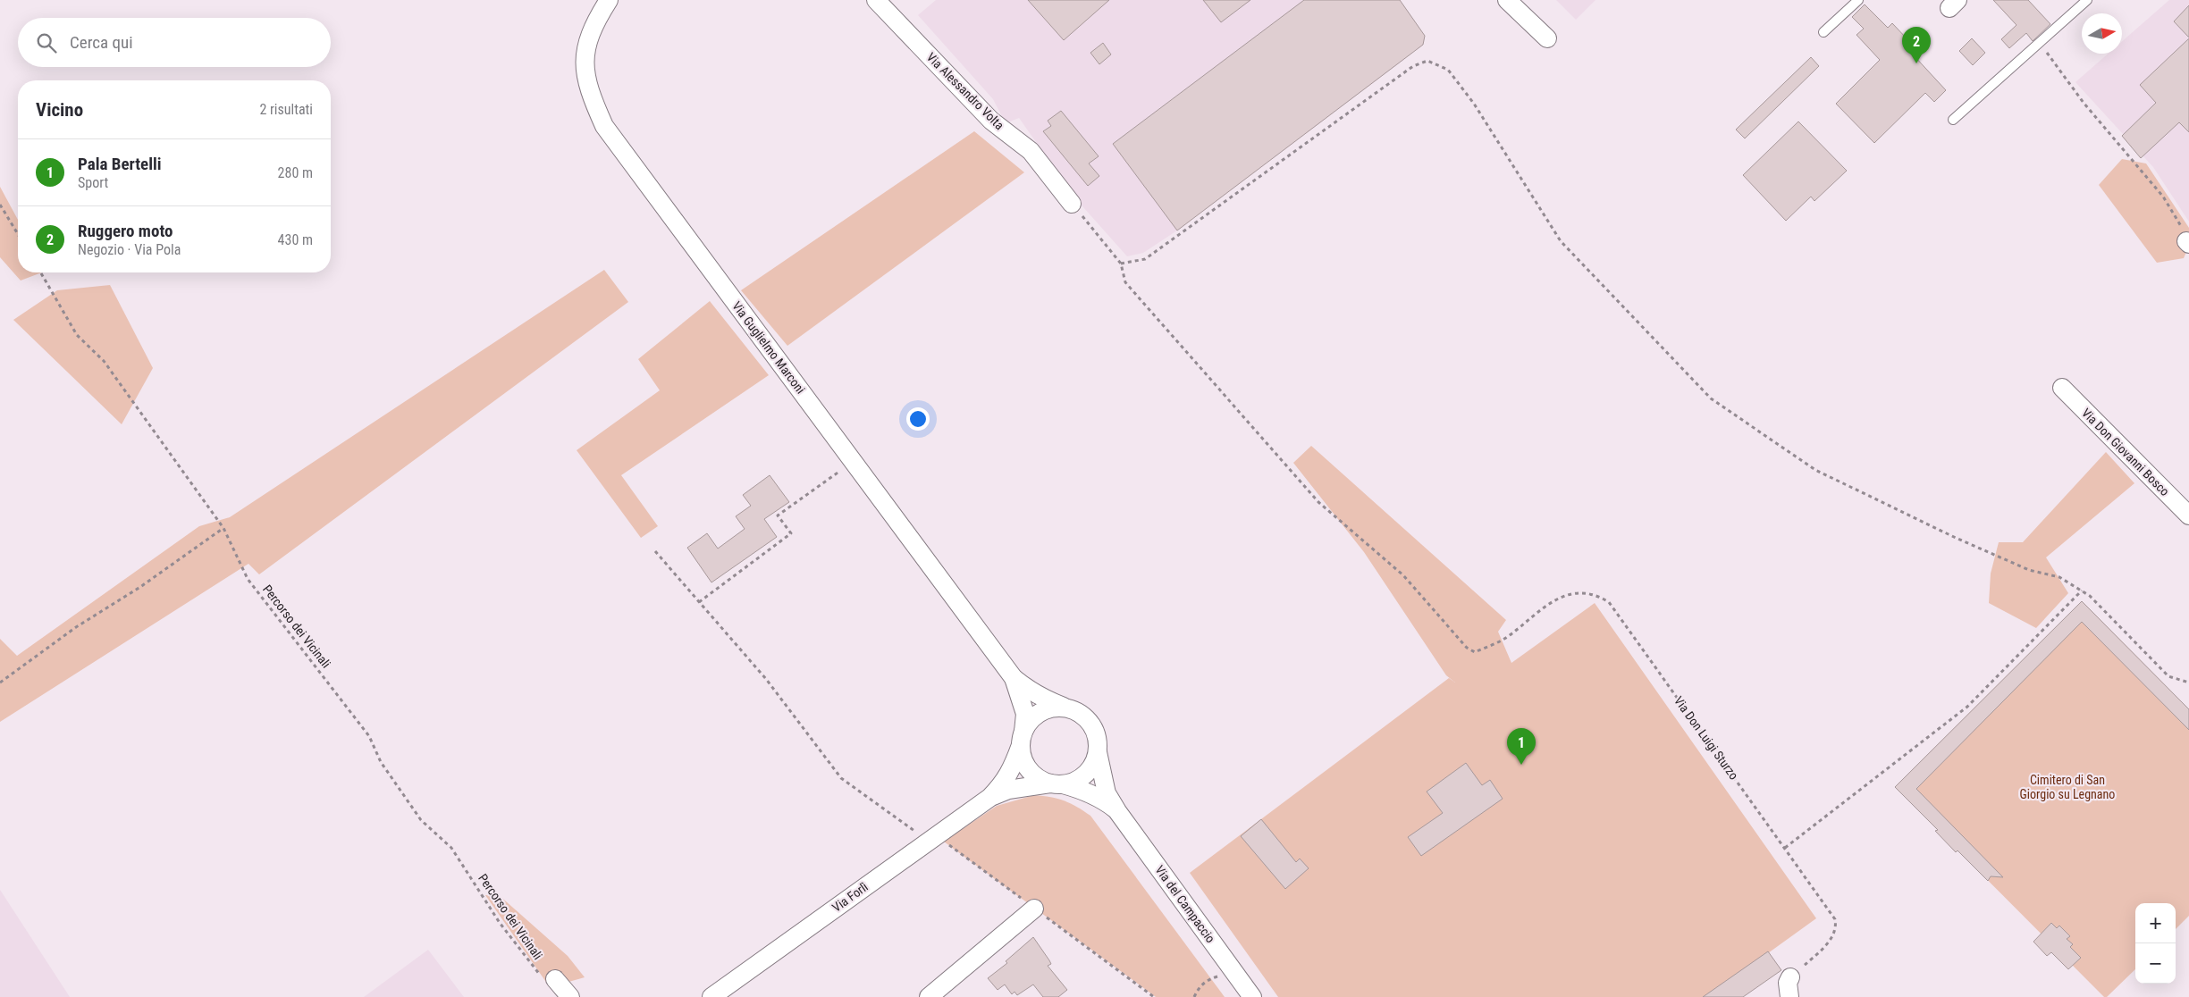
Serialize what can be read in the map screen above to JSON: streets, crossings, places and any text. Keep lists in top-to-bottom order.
{
  "streets": {
    "street": [
      "Via Alessandro Volta",
      "Via Guglielmo Marconi",
      "Via Don Giovanni Bosco",
      "Via Forlì",
      "Via del Campaccio"
    ],
    "path": ["Percorso dei Vicinali", "Via Don Luigi Sturzo"]
  },
  "crossings": [
    ["Via Guglielmo Marconi", "Via Forlì"],
    ["Via Guglielmo Marconi", "Via del Campaccio"],
    ["Via Forlì", "Via del Campaccio"]
  ],
  "parks": ["Cimitero di San Giorgio su Legnano"],
  "north": "right",
  "page": {
    "search": "Cerca qui",
    "pins": ["2", "1"],
    "heading": ["Vicino", "2 risultati"],
    "list": [
      {
        "mark": "1",
        "name": "Pala Bertelli",
        "note": "Sport",
        "value": "280 m"
      },
      {
        "mark": "2",
        "name": "Ruggero moto",
        "note": "Negozio · Via Pola",
        "value": "430 m"
      }
    ],
    "map_buttons": ["+", "−"]
  }
}
